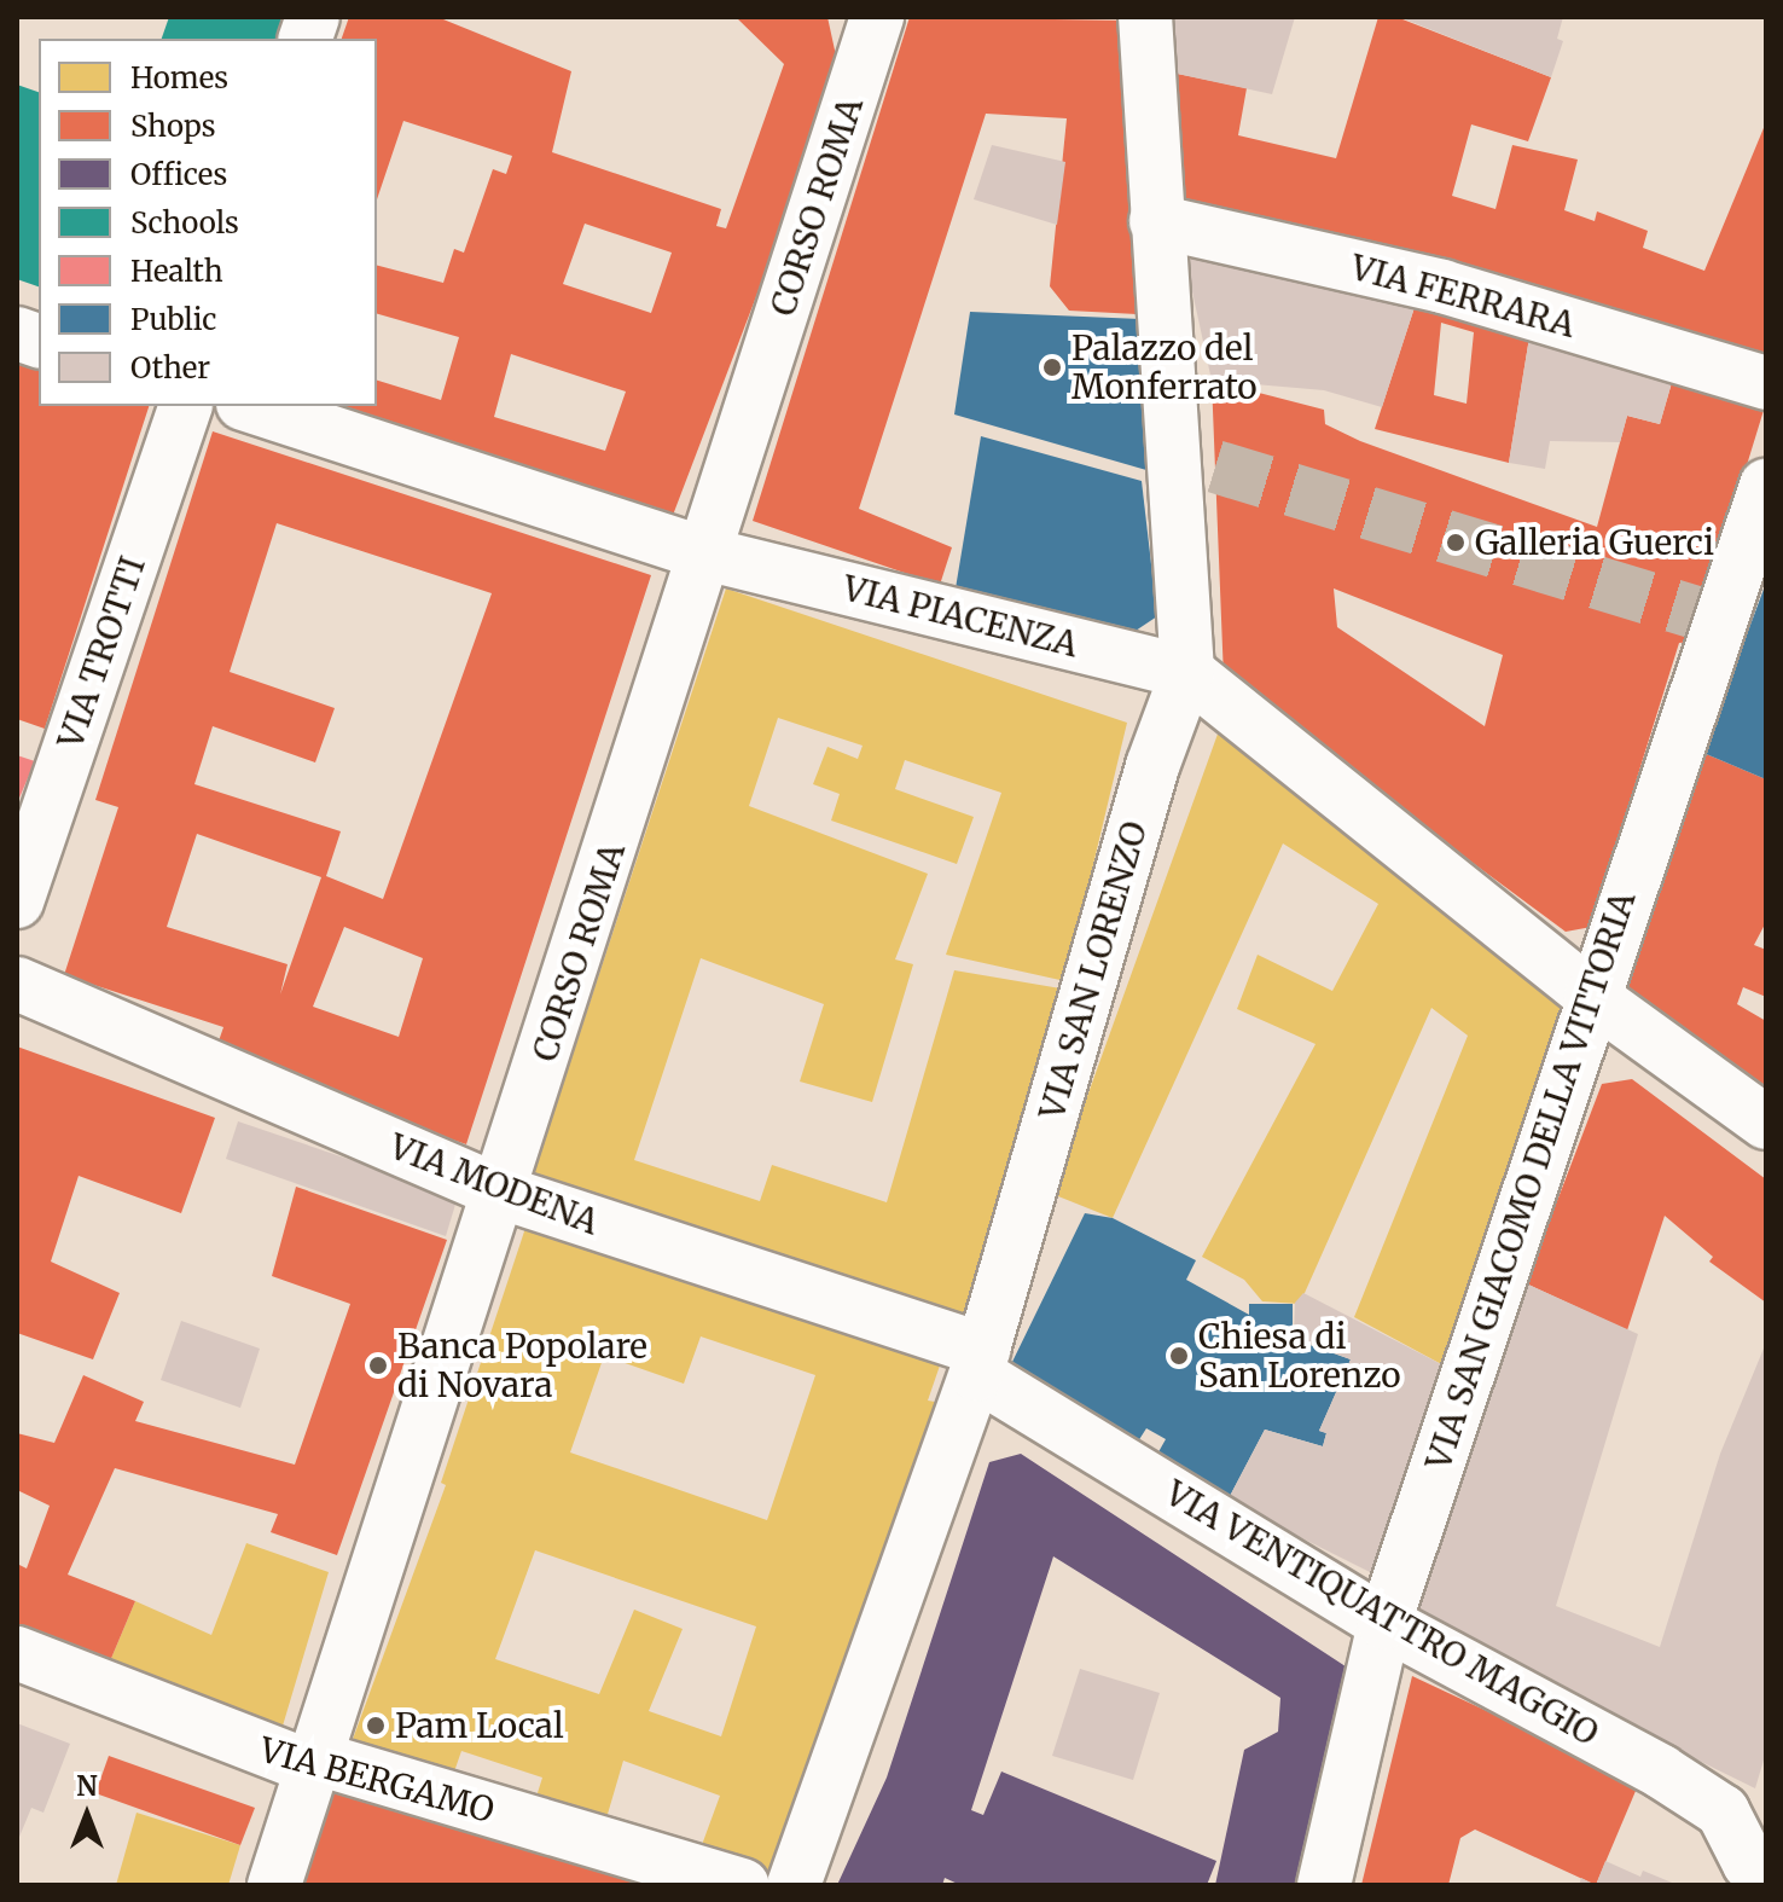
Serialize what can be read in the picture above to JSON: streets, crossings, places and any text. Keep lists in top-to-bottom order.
{
  "streets": {
    "street": [
      "CORSO ROMA",
      "VIA FERRARA",
      "VIA PIACENZA",
      "VIA TROTTI",
      "VIA SAN LORENZO",
      "VIA SAN GIACOMO DELLA VITTORIA",
      "VIA MODENA",
      "VIA VENTIQUATTRO MAGGIO",
      "VIA BERGAMO"
    ]
  },
  "crossings": [
    ["CORSO ROMA", "VIA PIACENZA"],
    ["CORSO ROMA", "VIA MODENA"],
    ["CORSO ROMA", "VIA BERGAMO"],
    ["VIA FERRARA", "VIA SAN LORENZO"],
    ["VIA PIACENZA", "VIA SAN LORENZO"],
    ["VIA PIACENZA", "VIA SAN GIACOMO DELLA VITTORIA"],
    ["VIA SAN LORENZO", "VIA MODENA"],
    ["VIA SAN LORENZO", "VIA VENTIQUATTRO MAGGIO"],
    ["VIA SAN GIACOMO DELLA VITTORIA", "VIA VENTIQUATTRO MAGGIO"],
    ["VIA MODENA", "VIA VENTIQUATTRO MAGGIO"]
  ],
  "places": [
    "Palazzo del Monferrato",
    "Galleria Guerci",
    "Chiesa di San Lorenzo",
    "Banca Popolare di Novara",
    "Pam Local"
  ],
  "legend": [
    "Homes",
    "Shops",
    "Offices",
    "Schools",
    "Health",
    "Public",
    "Other"
  ],
  "north": "top"
}
